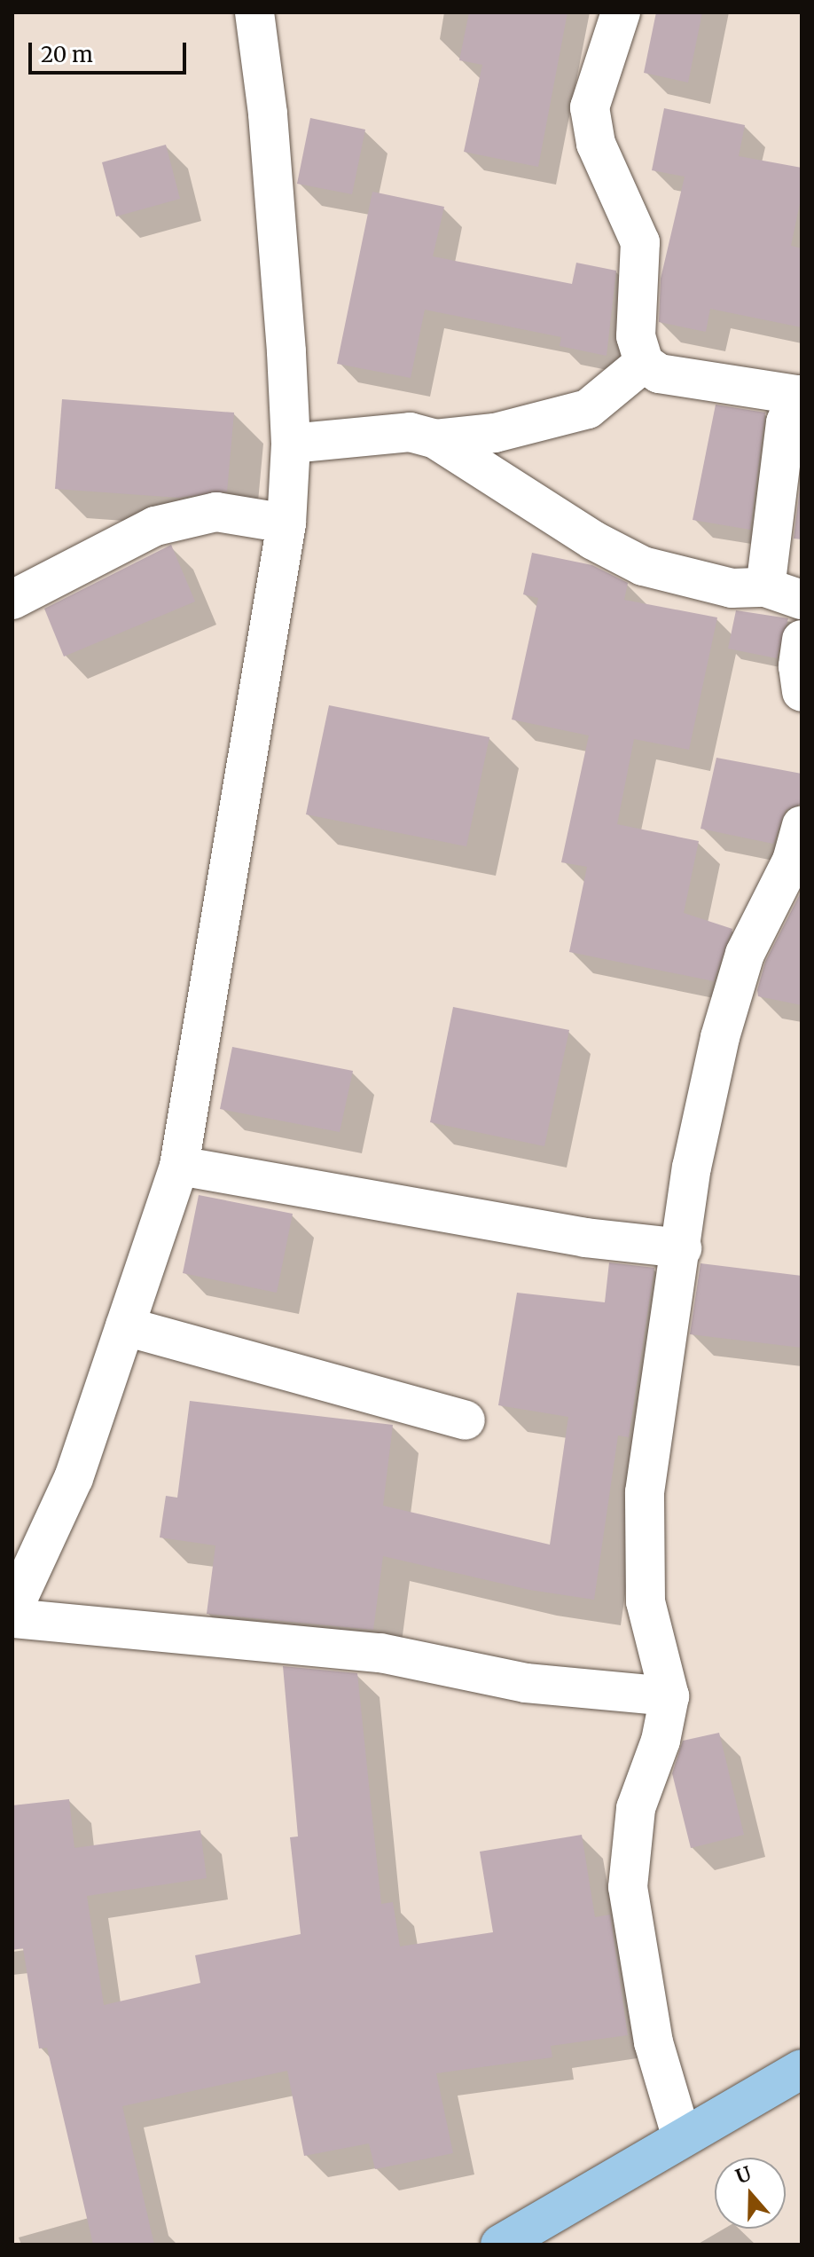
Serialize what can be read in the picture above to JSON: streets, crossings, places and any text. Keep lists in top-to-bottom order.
{
  "scale_bar": "20 m",
  "north": "top"
}
